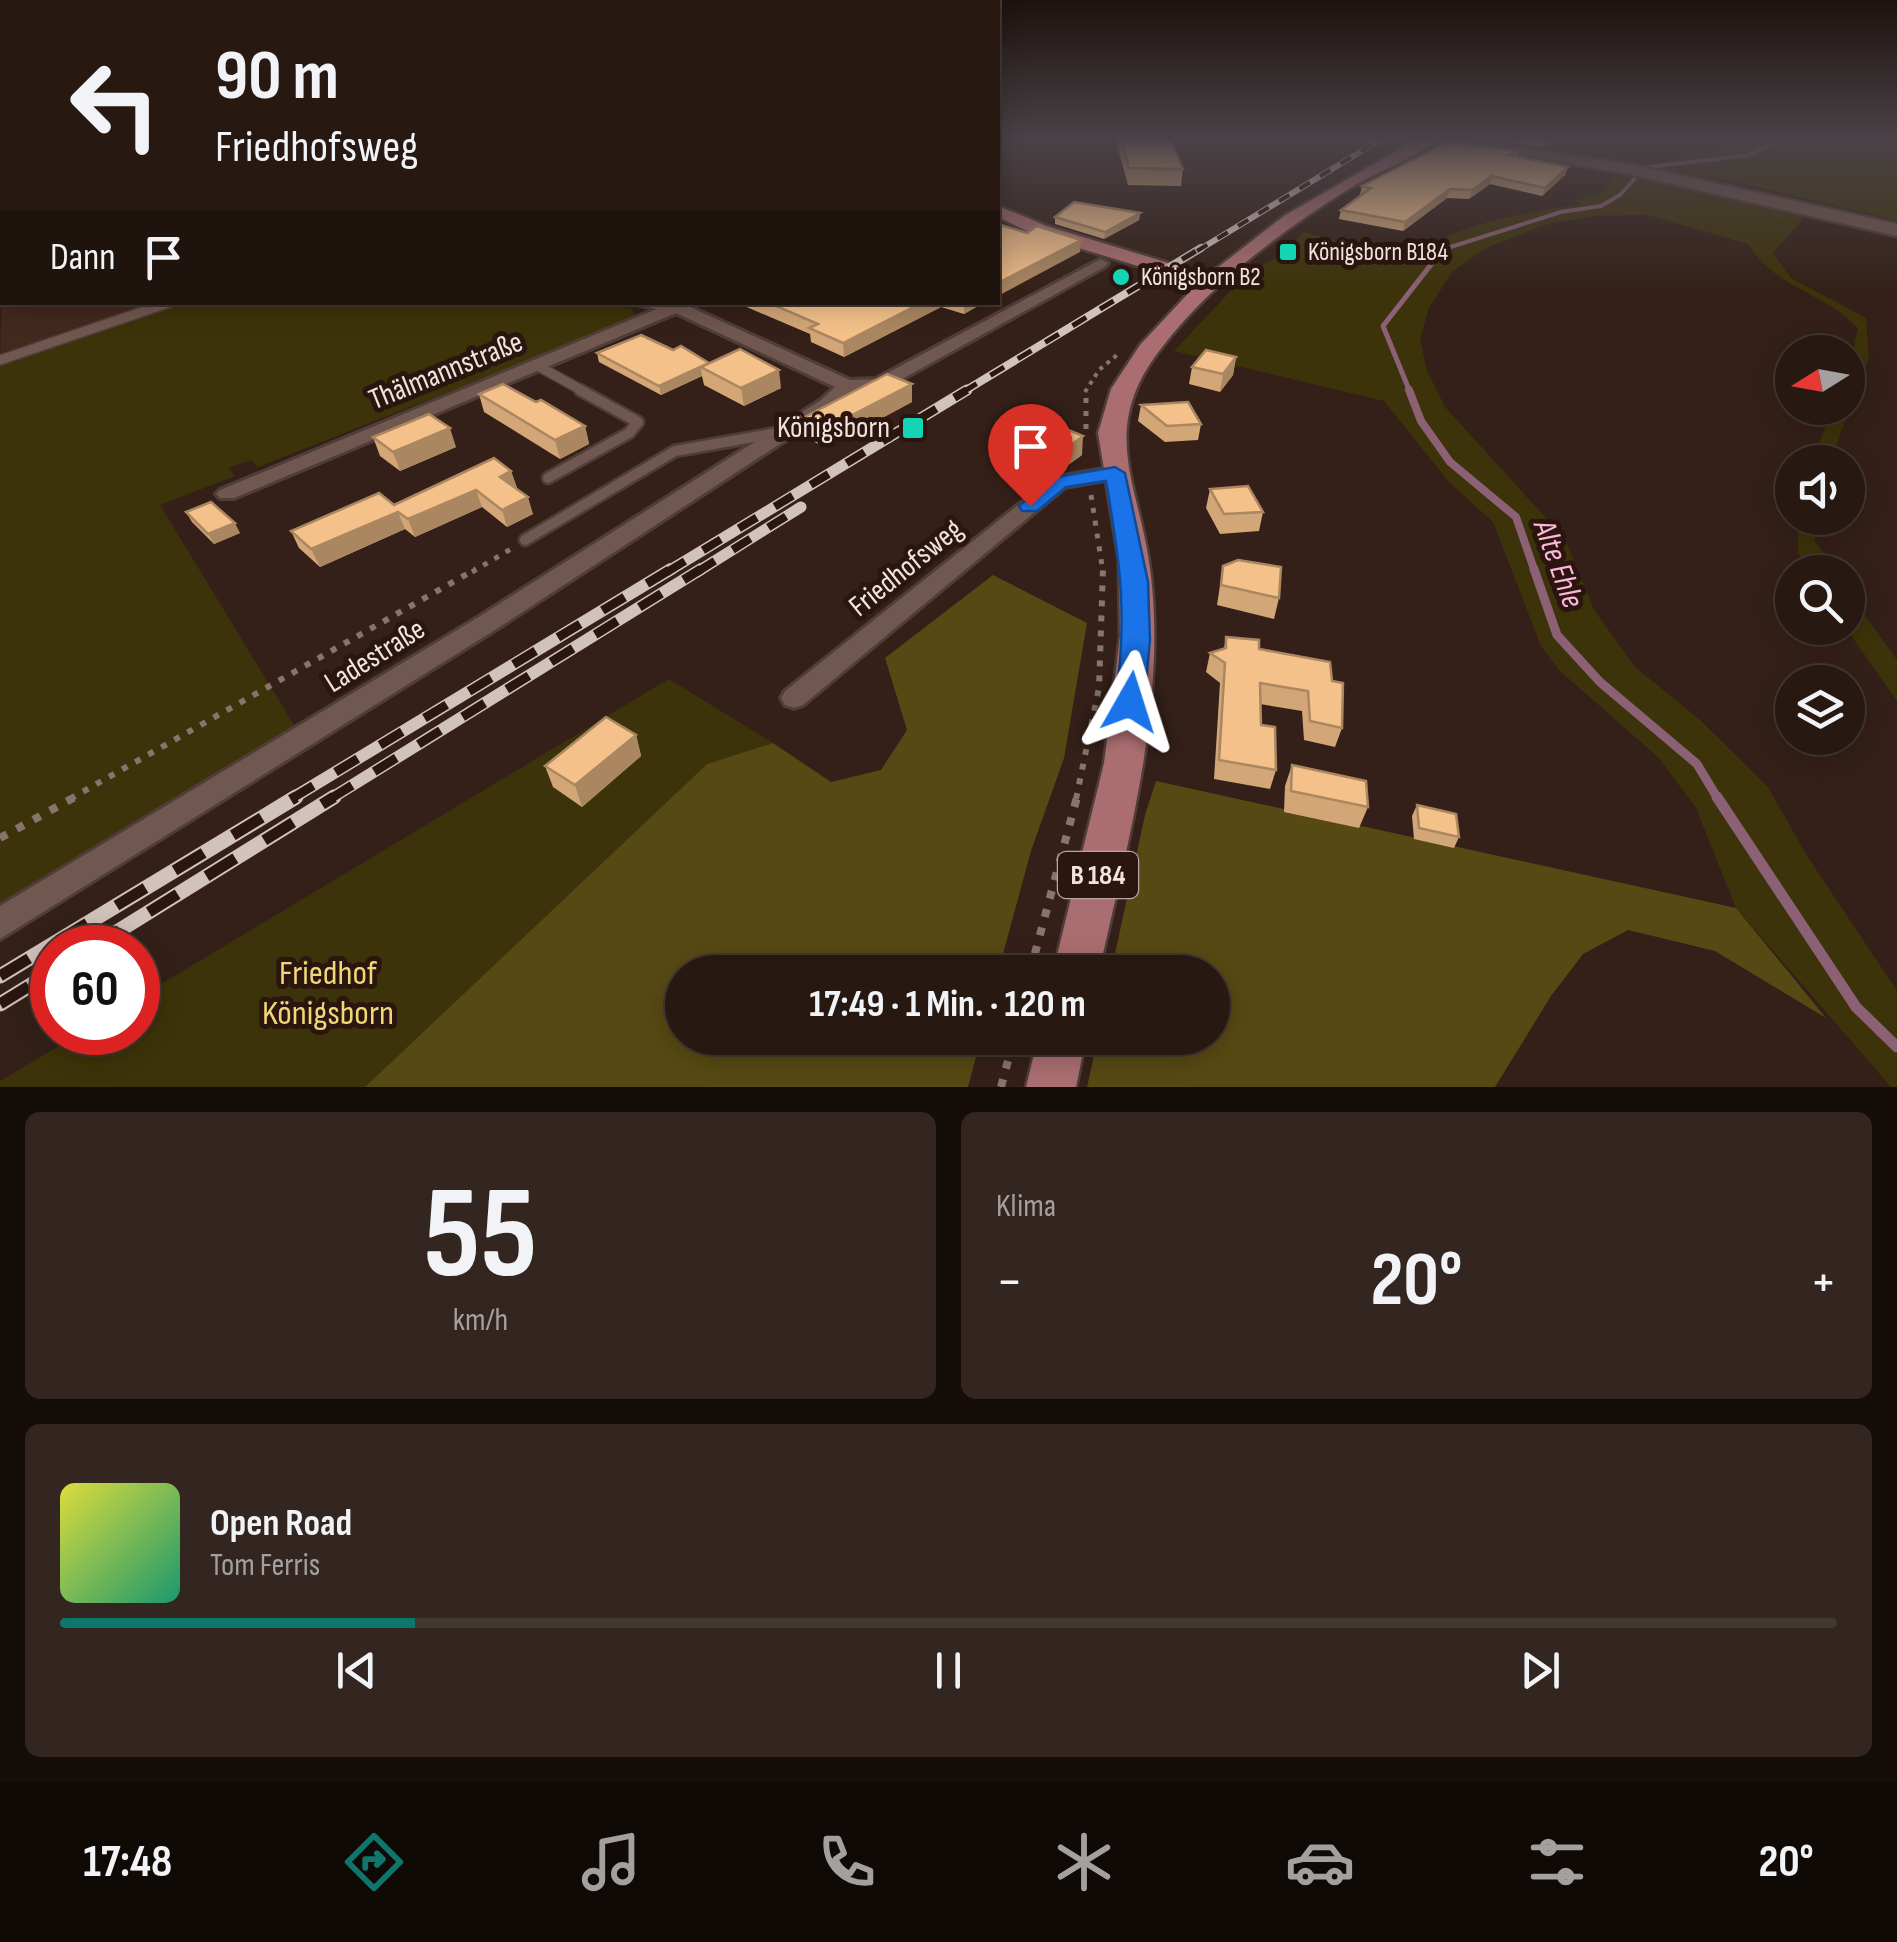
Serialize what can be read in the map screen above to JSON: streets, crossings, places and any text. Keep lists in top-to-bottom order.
{
  "streets": {
    "main road": ["B 184"],
    "street": ["Thälmannstraße", "Friedhofsweg", "Ladestraße"]
  },
  "crossings": [
    ["Friedhofsweg", "B 184"]
  ],
  "water": ["Alte Ehle"],
  "parks": ["Friedhof Königsborn"],
  "places": {
    "transit": ["Königsborn B184", "Königsborn"],
    "other": ["Königsborn B2"]
  },
  "north": "left",
  "page": {
    "turn": ["90 m", "Friedhofsweg"],
    "then": "Dann",
    "limit": "60",
    "trip": "17:49 · 1 Min. · 120 m",
    "tile": [
      ["55", "km/h"],
      "Klima"
    ],
    "heat": ["−", "20°", "+"],
    "song": ["Open Road", "Tom Ferris"],
    "tabs": ["17:48", "20°"]
  }
}
